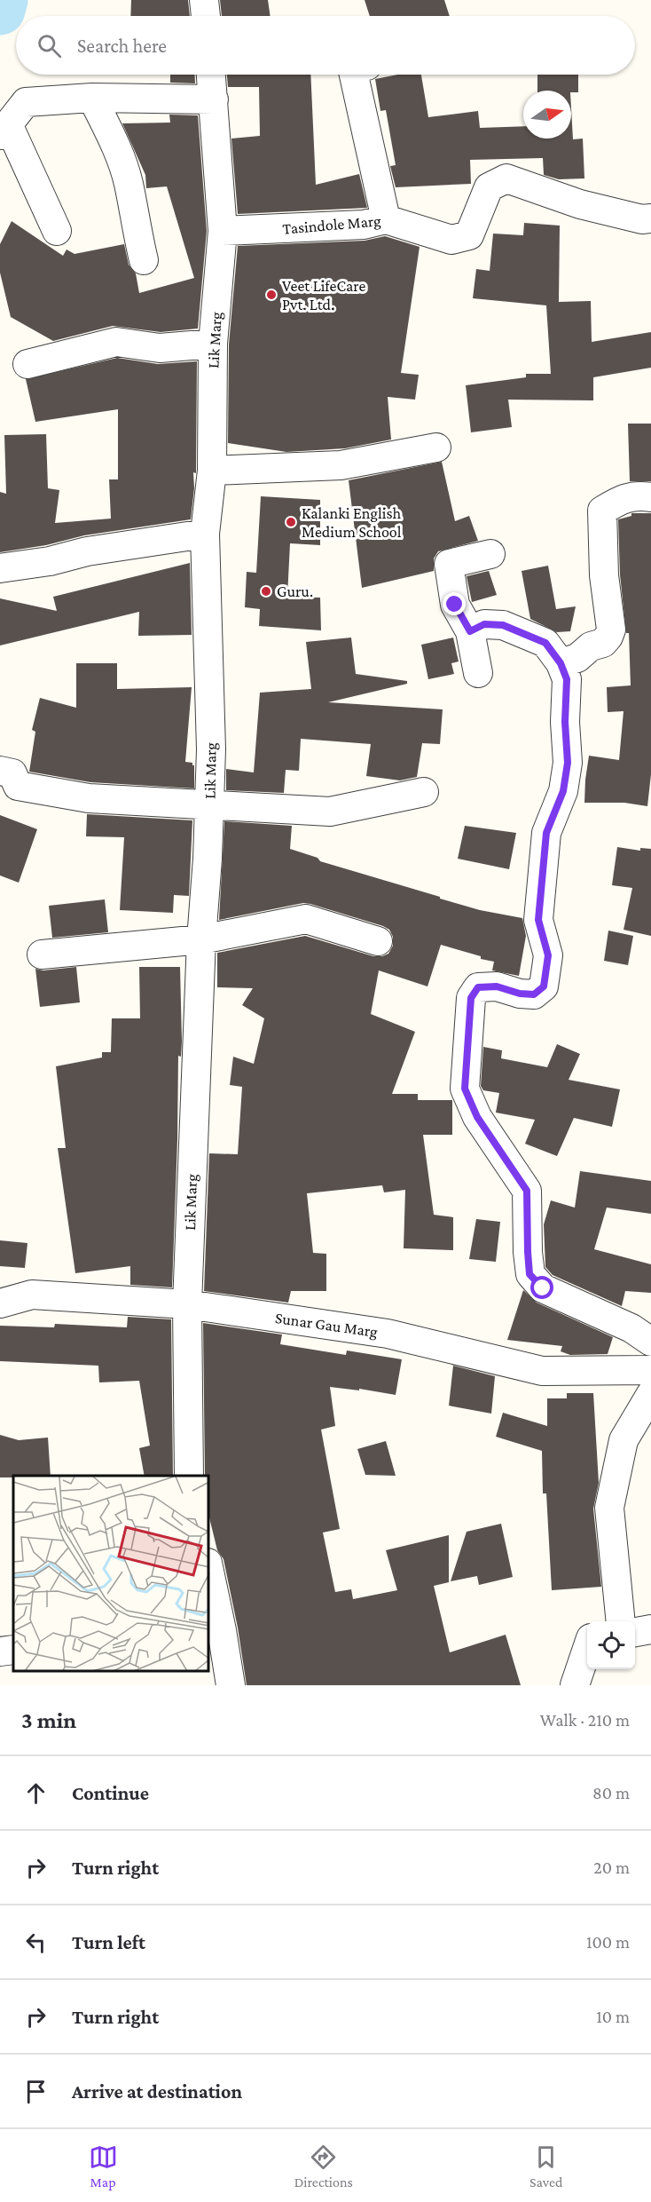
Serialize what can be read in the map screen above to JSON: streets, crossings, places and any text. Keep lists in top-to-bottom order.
{
  "streets": {
    "street": ["Tasindole Marg", "Lik Marg", "Sunar Gau Marg"]
  },
  "crossings": [
    ["Tasindole Marg", "Lik Marg"],
    ["Lik Marg", "Sunar Gau Marg"]
  ],
  "places": ["Veet LifeCare Pvt. Ltd.", "Kalanki English Medium School", "Guru."],
  "north": "right",
  "page": {
    "search": "Search here",
    "heading": ["3 min", "Walk · 210 m"],
    "list": [
      ["Continue", "80 m"],
      ["Turn right", "20 m"],
      ["Turn left", "100 m"],
      ["Turn right", "10 m"],
      "Arrive at destination"
    ],
    "nav": ["Map", "Directions", "Saved"]
  }
}
